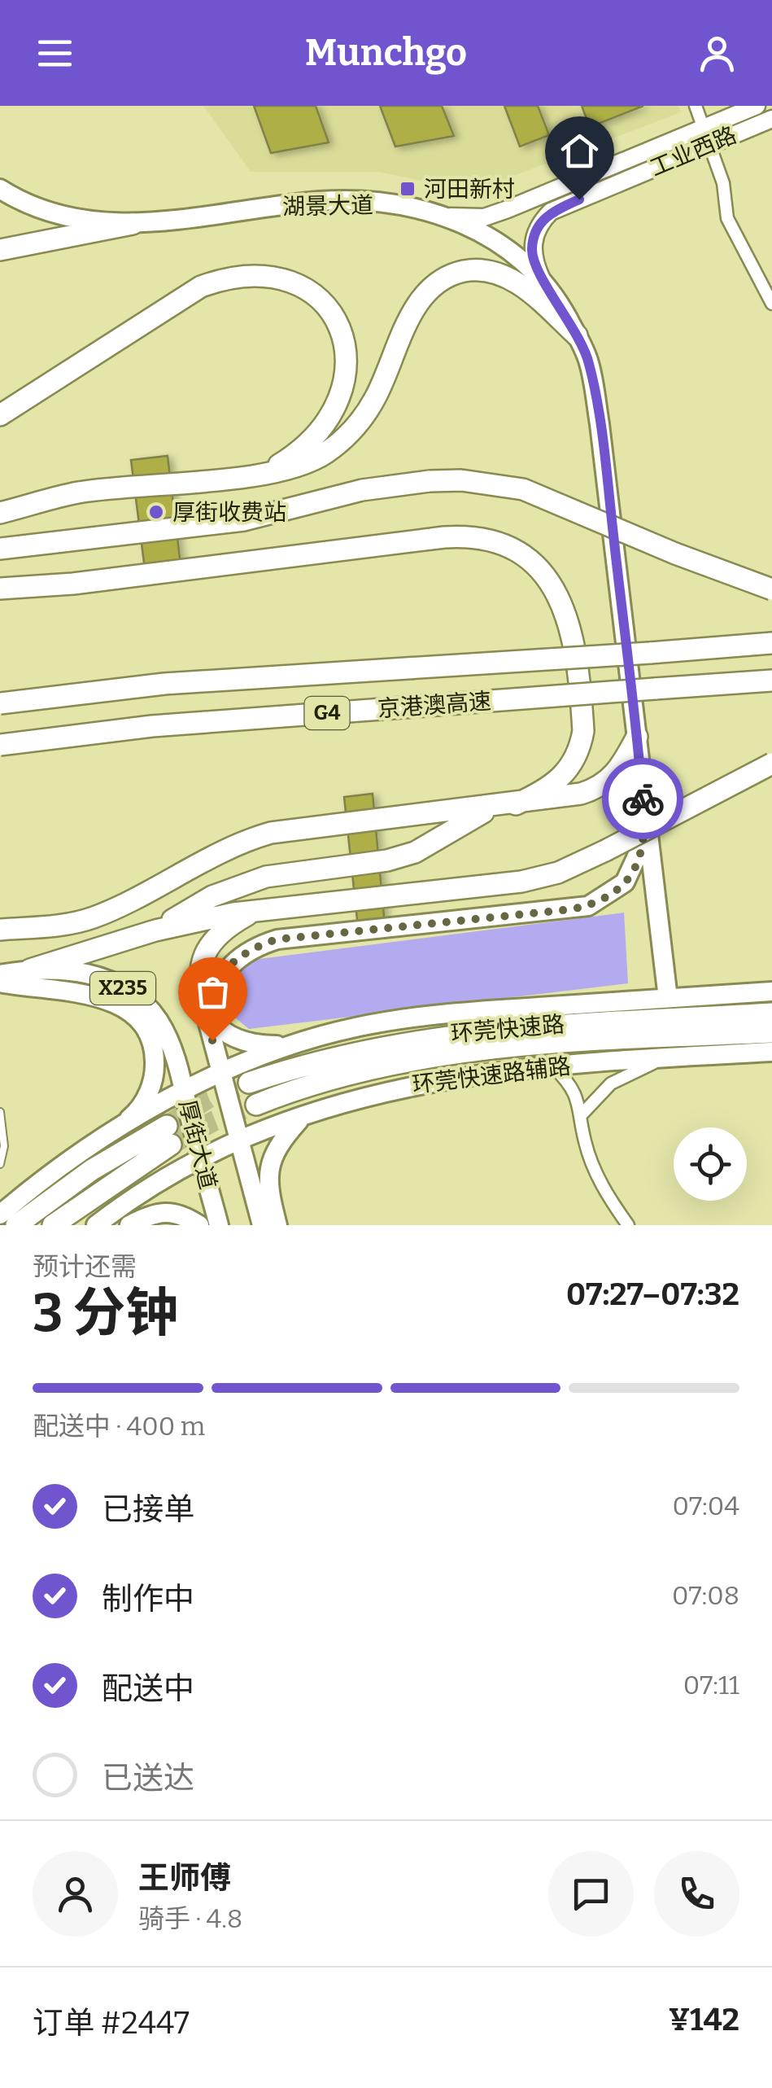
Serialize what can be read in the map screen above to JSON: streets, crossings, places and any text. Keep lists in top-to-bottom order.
{
  "streets": {
    "highway": ["京港澳高速", "G4", "环莞快速路"],
    "main road": [
      "湖景大道",
      "X235",
      "环莞快速路辅路",
      "厚街大道"
    ],
    "street": ["工业西路"]
  },
  "crossings": [
    ["工业西路", "湖景大道"],
    ["X235", "厚街大道"],
    ["环莞快速路辅路", "厚街大道"]
  ],
  "places": {
    "transit": ["河田新村"],
    "other": ["厚街收费站"]
  },
  "page": {
    "header": "Munchgo",
    "heading": ["3 分钟", "预计还需", "07:27–07:32"],
    "panel": [
      "王师傅",
      "骑手 · 4.8",
      "订单 #2447",
      "¥142"
    ],
    "bar": "配送中 · 400 m",
    "list": [
      ["已接单", "07:04"],
      ["制作中", "07:08"],
      ["配送中", "07:11"],
      "已送达"
    ]
  }
}
